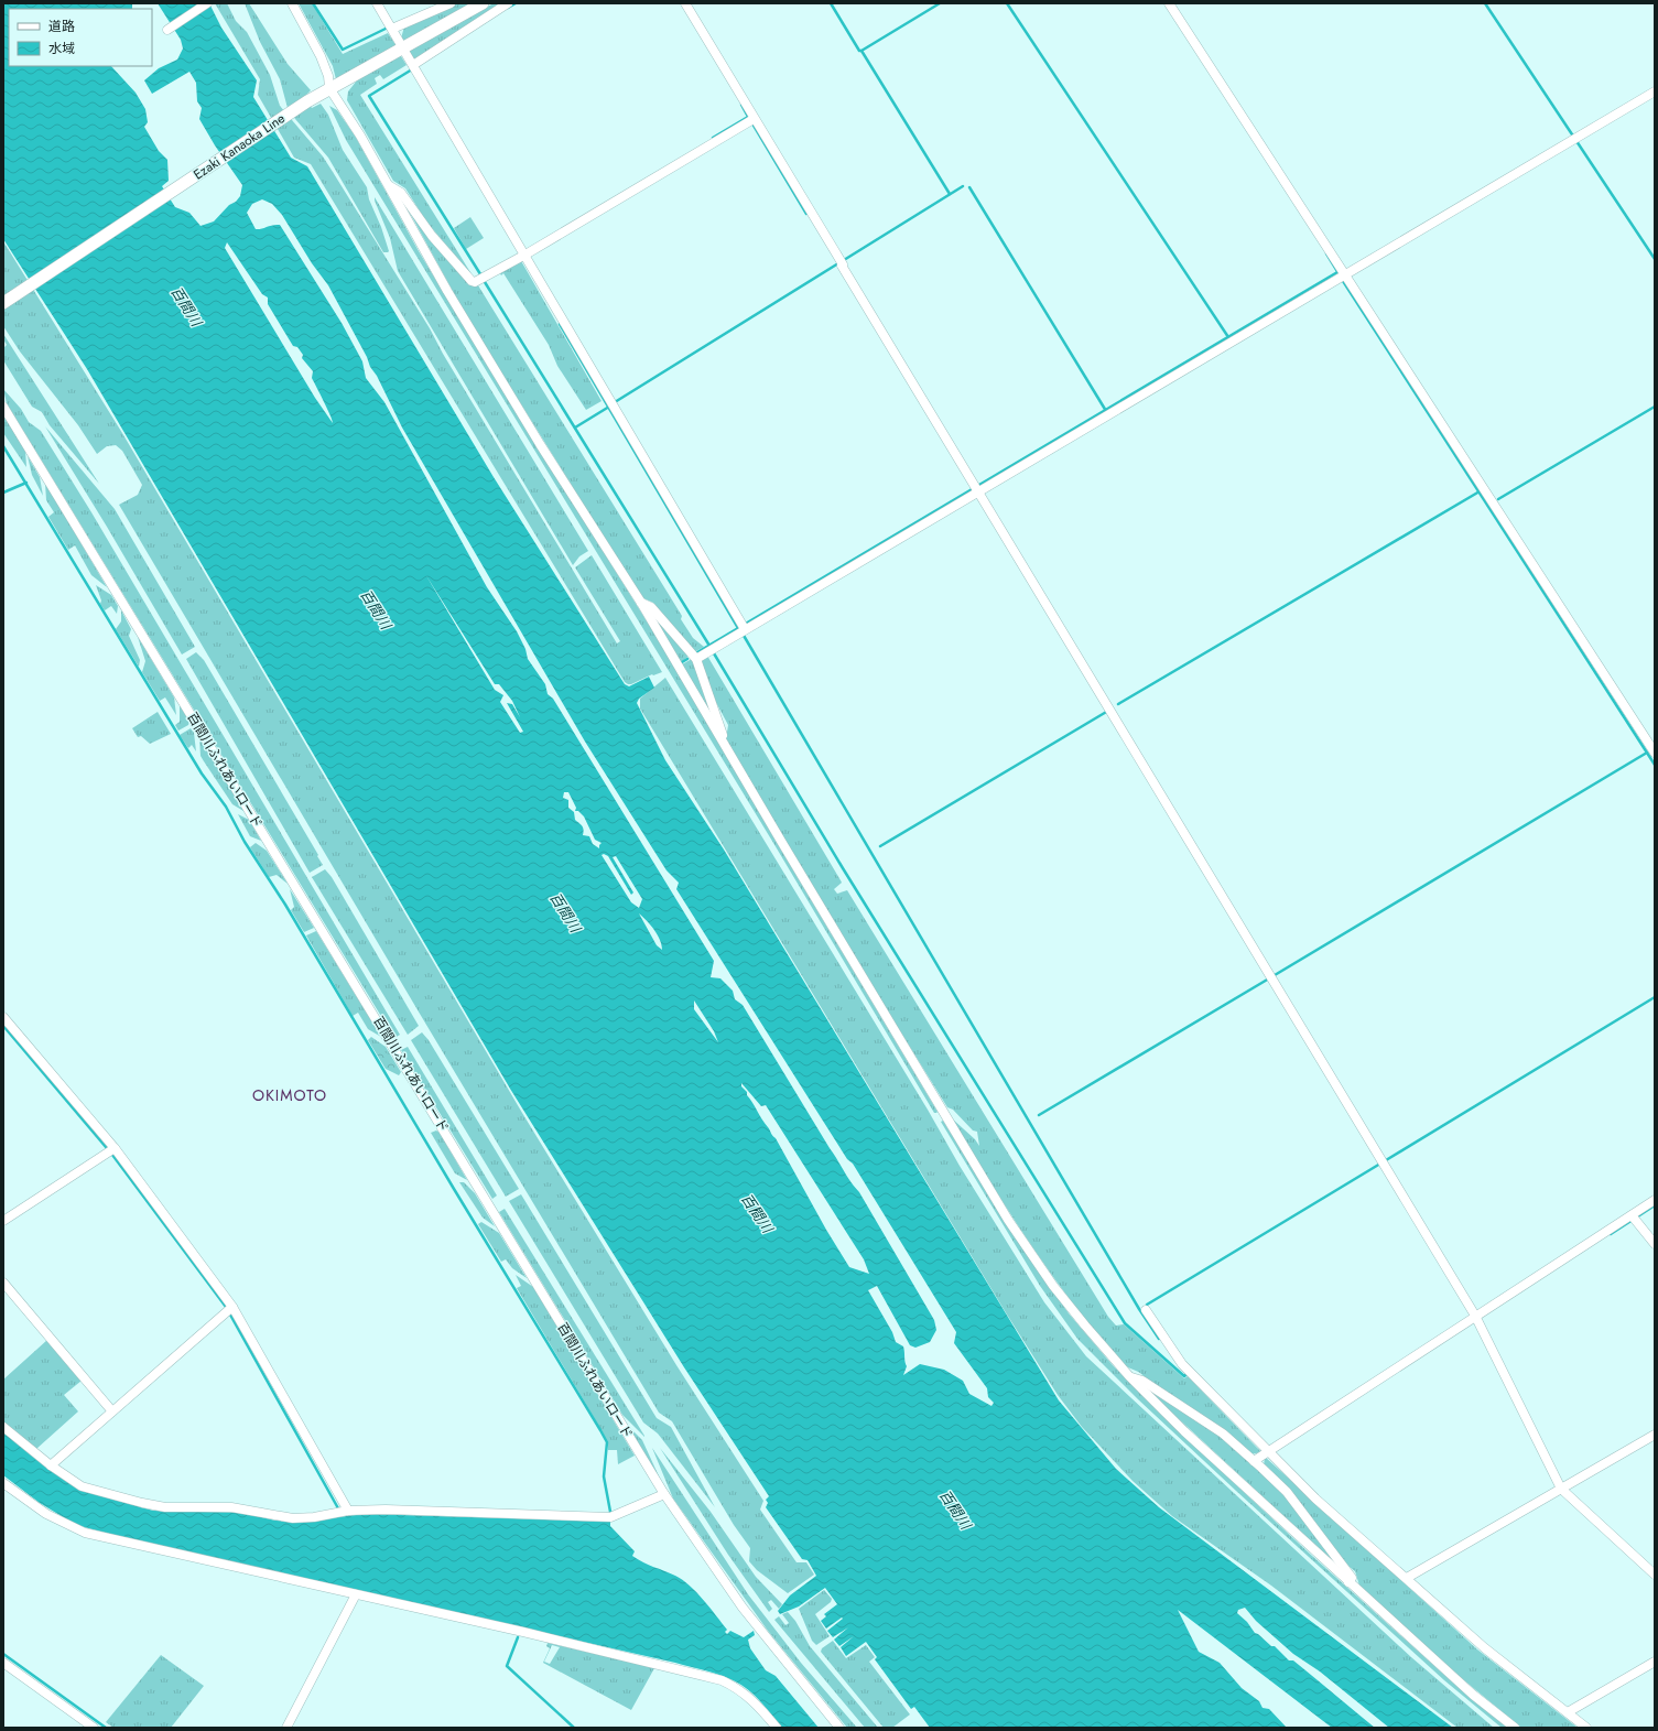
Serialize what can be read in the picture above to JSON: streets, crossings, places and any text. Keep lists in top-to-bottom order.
{
  "streets": {
    "main road": ["Ezaki Kanaoka Line"],
    "street": ["百間川ふれあいロード"]
  },
  "districts": ["OKIMOTO"],
  "water": ["百間川"],
  "legend": ["道路", "水域"]
}
